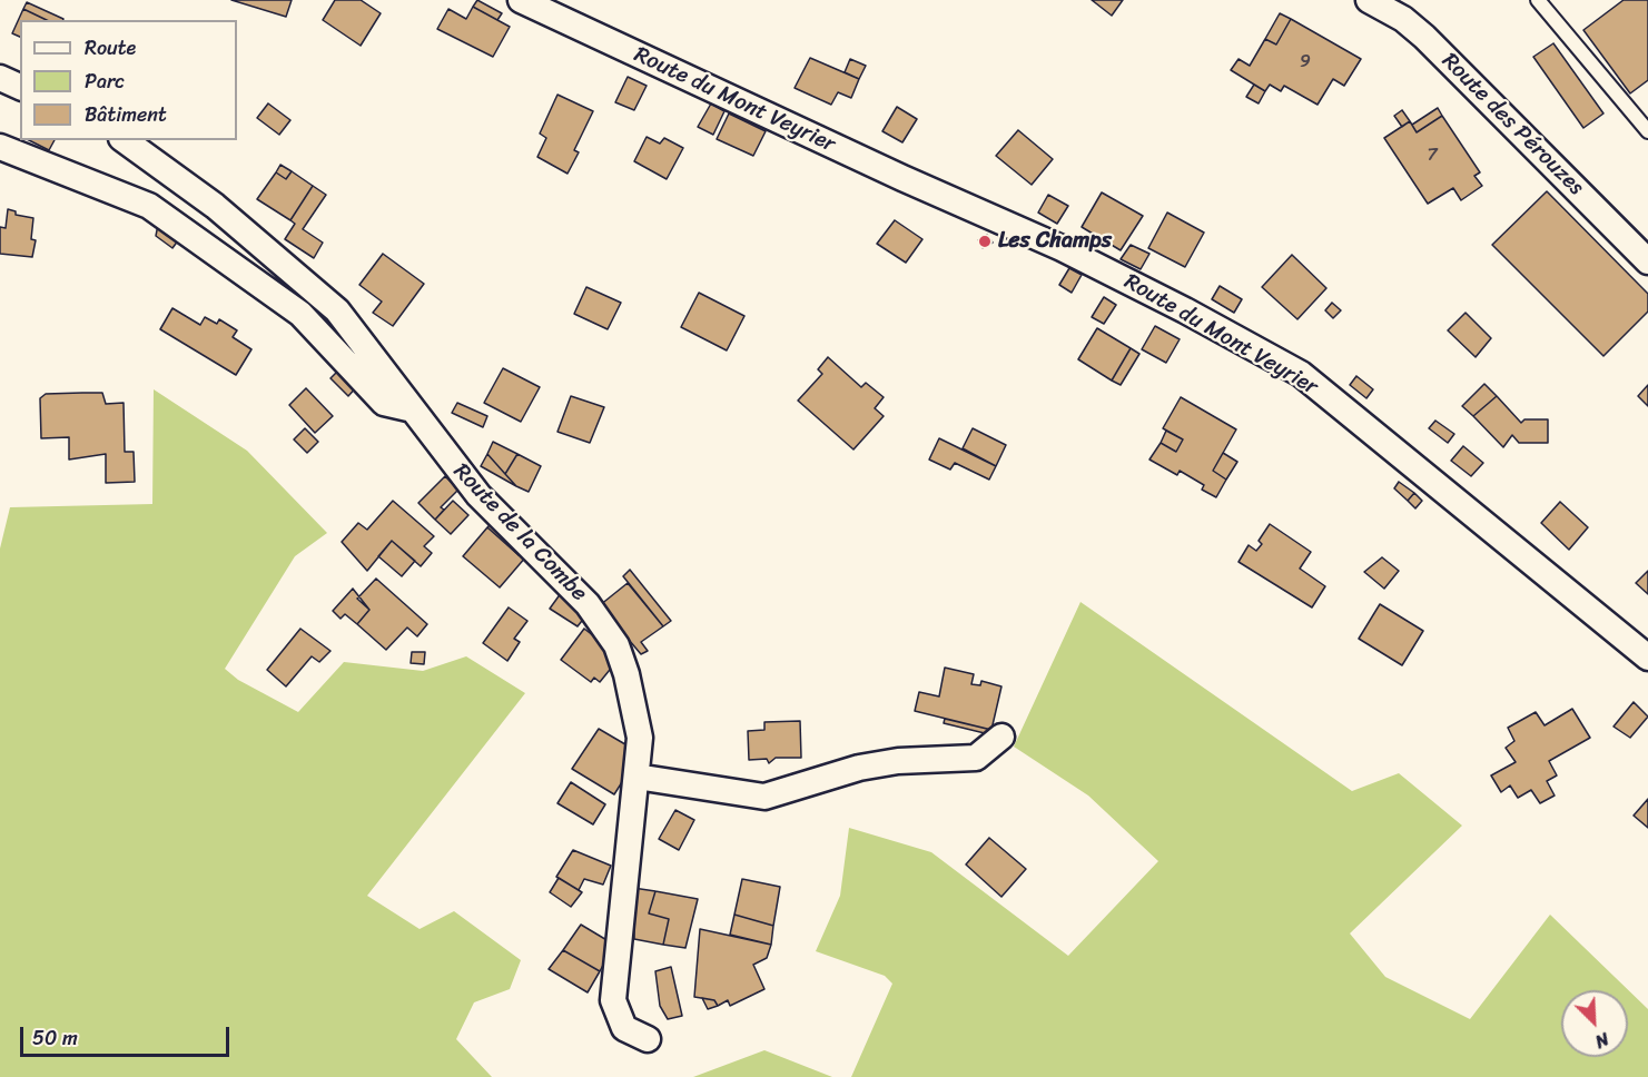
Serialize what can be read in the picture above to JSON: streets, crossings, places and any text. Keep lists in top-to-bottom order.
{
  "streets": {
    "street": ["Route du Mont Veyrier", "Route des Pérouzes", "Route de la Combe"]
  },
  "places": ["Les Champs"],
  "house_numbers": ["9", "7"],
  "legend": ["Route", "Parc", "Bâtiment"],
  "scale_bar": "50 m",
  "north": "bottom right"
}
